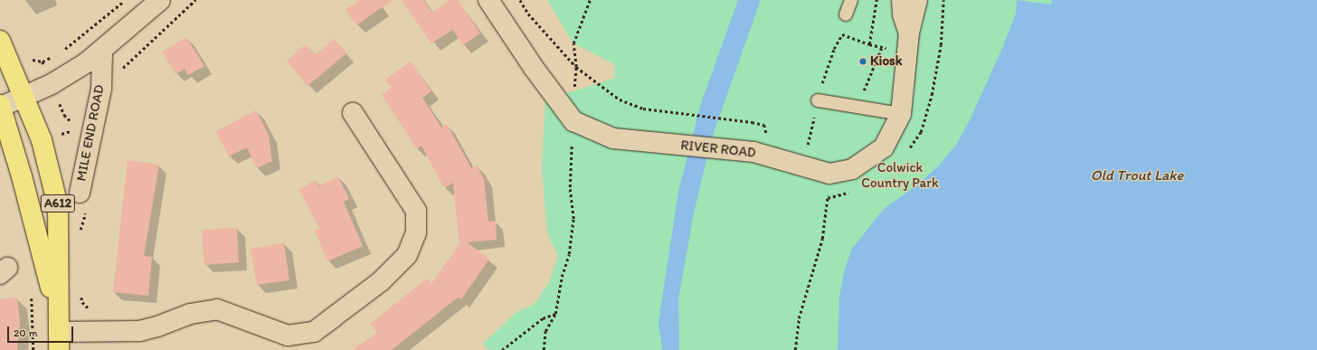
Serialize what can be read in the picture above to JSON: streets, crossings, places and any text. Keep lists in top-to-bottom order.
{
  "streets": {
    "main road": ["A612"],
    "street": ["MILE END ROAD", "RIVER ROAD"]
  },
  "water": ["Old Trout Lake"],
  "parks": ["Colwick Country Park"],
  "places": ["Kiosk"],
  "scale_bar": "20 m"
}
